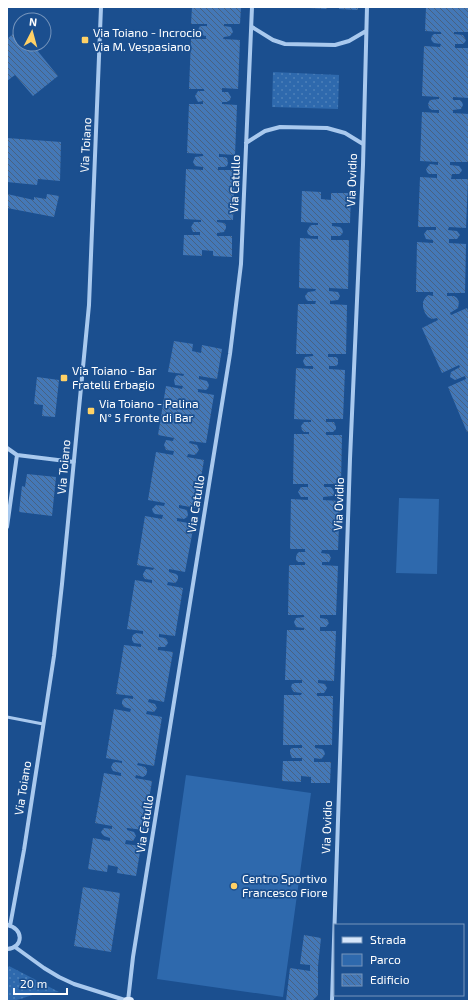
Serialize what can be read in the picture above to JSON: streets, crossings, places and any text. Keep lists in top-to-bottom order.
{
  "streets": {
    "street": ["Via Toiano", "Via Ovidio", "Via Catullo"]
  },
  "places": {
    "transit": ["Via Toiano - Incrocio Via M. Vespasiano", "Via Toiano - Bar Fratelli Erbagio", "Via Toiano - Palina N° 5 Fronte di Bar"],
    "other": ["Centro Sportivo Francesco Fiore"]
  },
  "legend": ["Strada", "Parco", "Edificio"],
  "scale_bar": "20 m",
  "north": "top"
}
